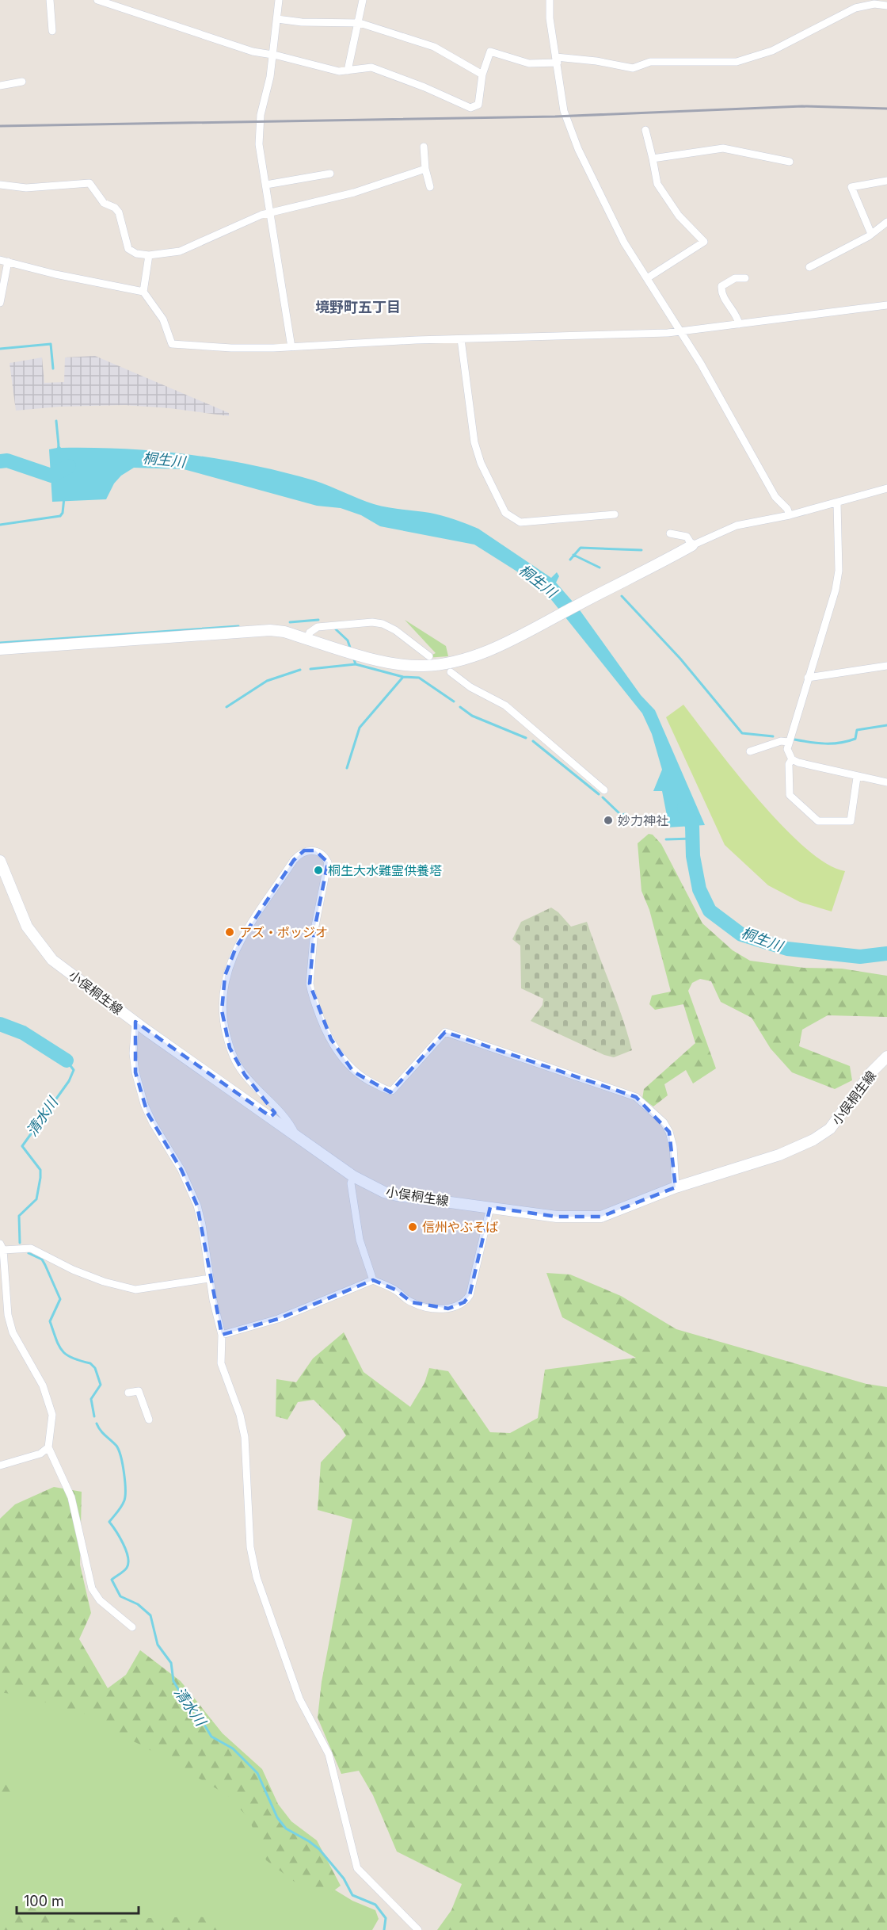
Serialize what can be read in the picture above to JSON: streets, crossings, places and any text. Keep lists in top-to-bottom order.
{
  "streets": {
    "main road": ["小俣桐生線"]
  },
  "districts": ["境野町五丁目"],
  "water": ["桐生川", "清水川"],
  "places": [
    "妙力神社",
    "桐生大水難霊供養塔",
    "アズ・ポッジオ",
    "信州やぶそば"
  ],
  "scale_bar": "100 m"
}
